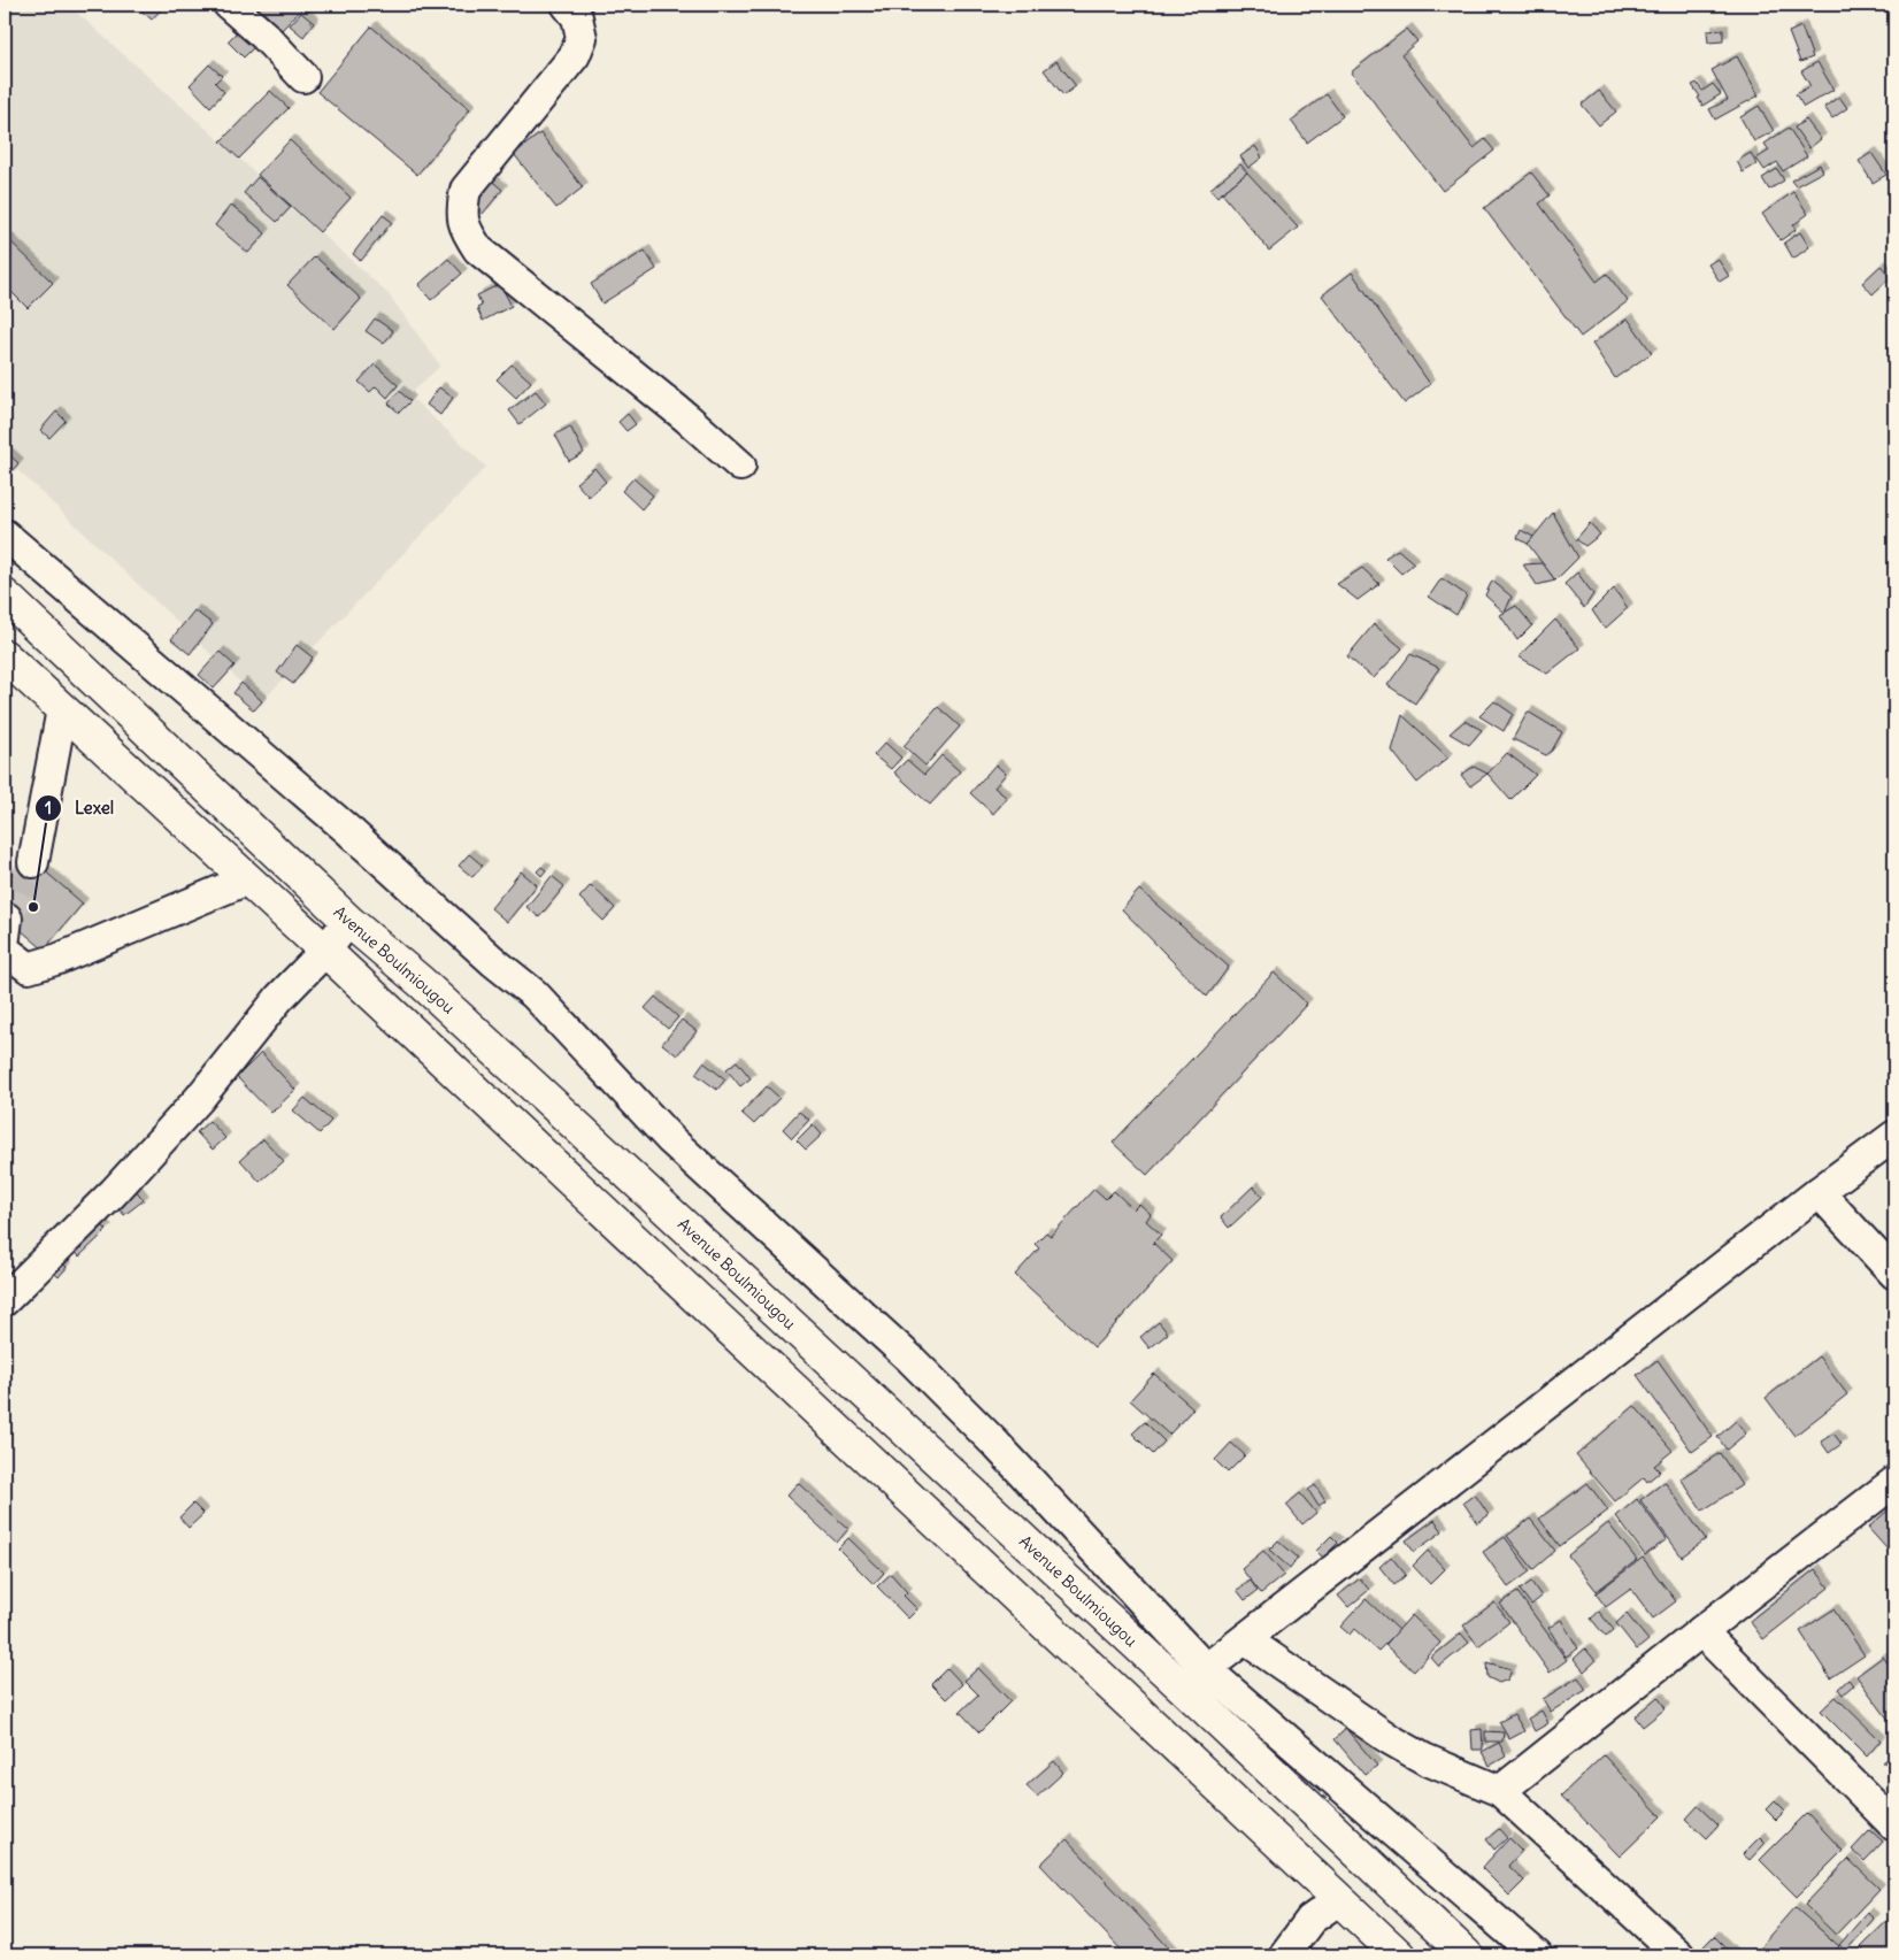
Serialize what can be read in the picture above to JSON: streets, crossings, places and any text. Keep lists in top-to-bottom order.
{
  "streets": {
    "highway": ["Avenue Boulmiougou"]
  },
  "places": ["Lexel"]
}
